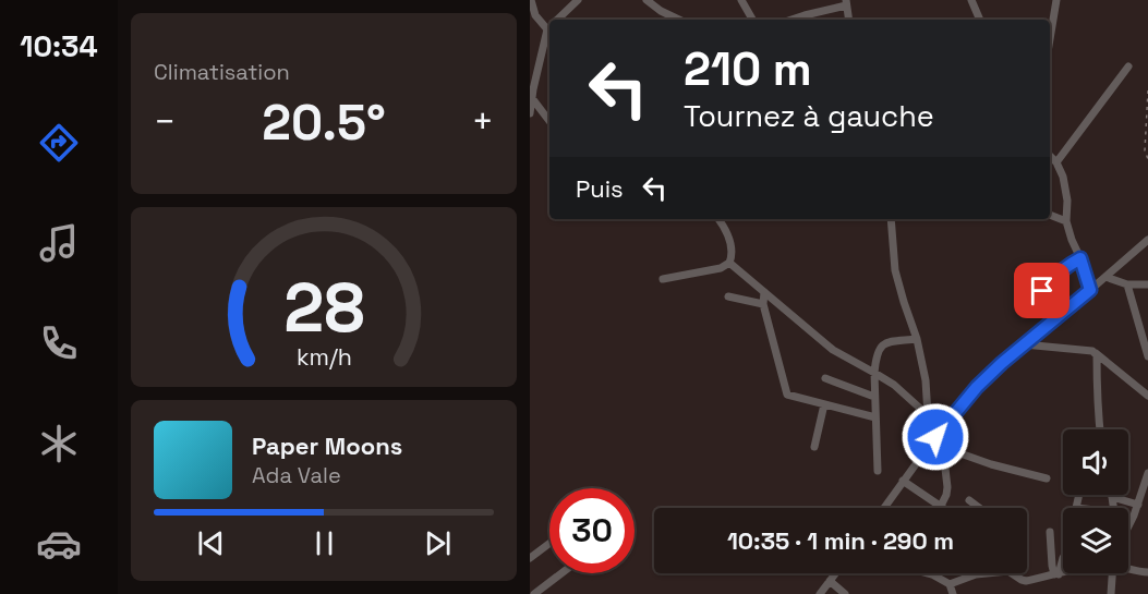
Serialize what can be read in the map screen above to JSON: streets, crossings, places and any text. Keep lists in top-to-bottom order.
{
  "page": {
    "tabs": "10:34",
    "tile": "Climatisation",
    "turn": ["210 m", "Tournez à gauche"],
    "heat": ["−", "20.5°", "+"],
    "then": "Puis",
    "song": ["Paper Moons", "Ada Vale"],
    "limit": "30",
    "trip": "10:35 · 1 min · 290 m",
    "gauge": ["28", "km/h"]
  }
}
